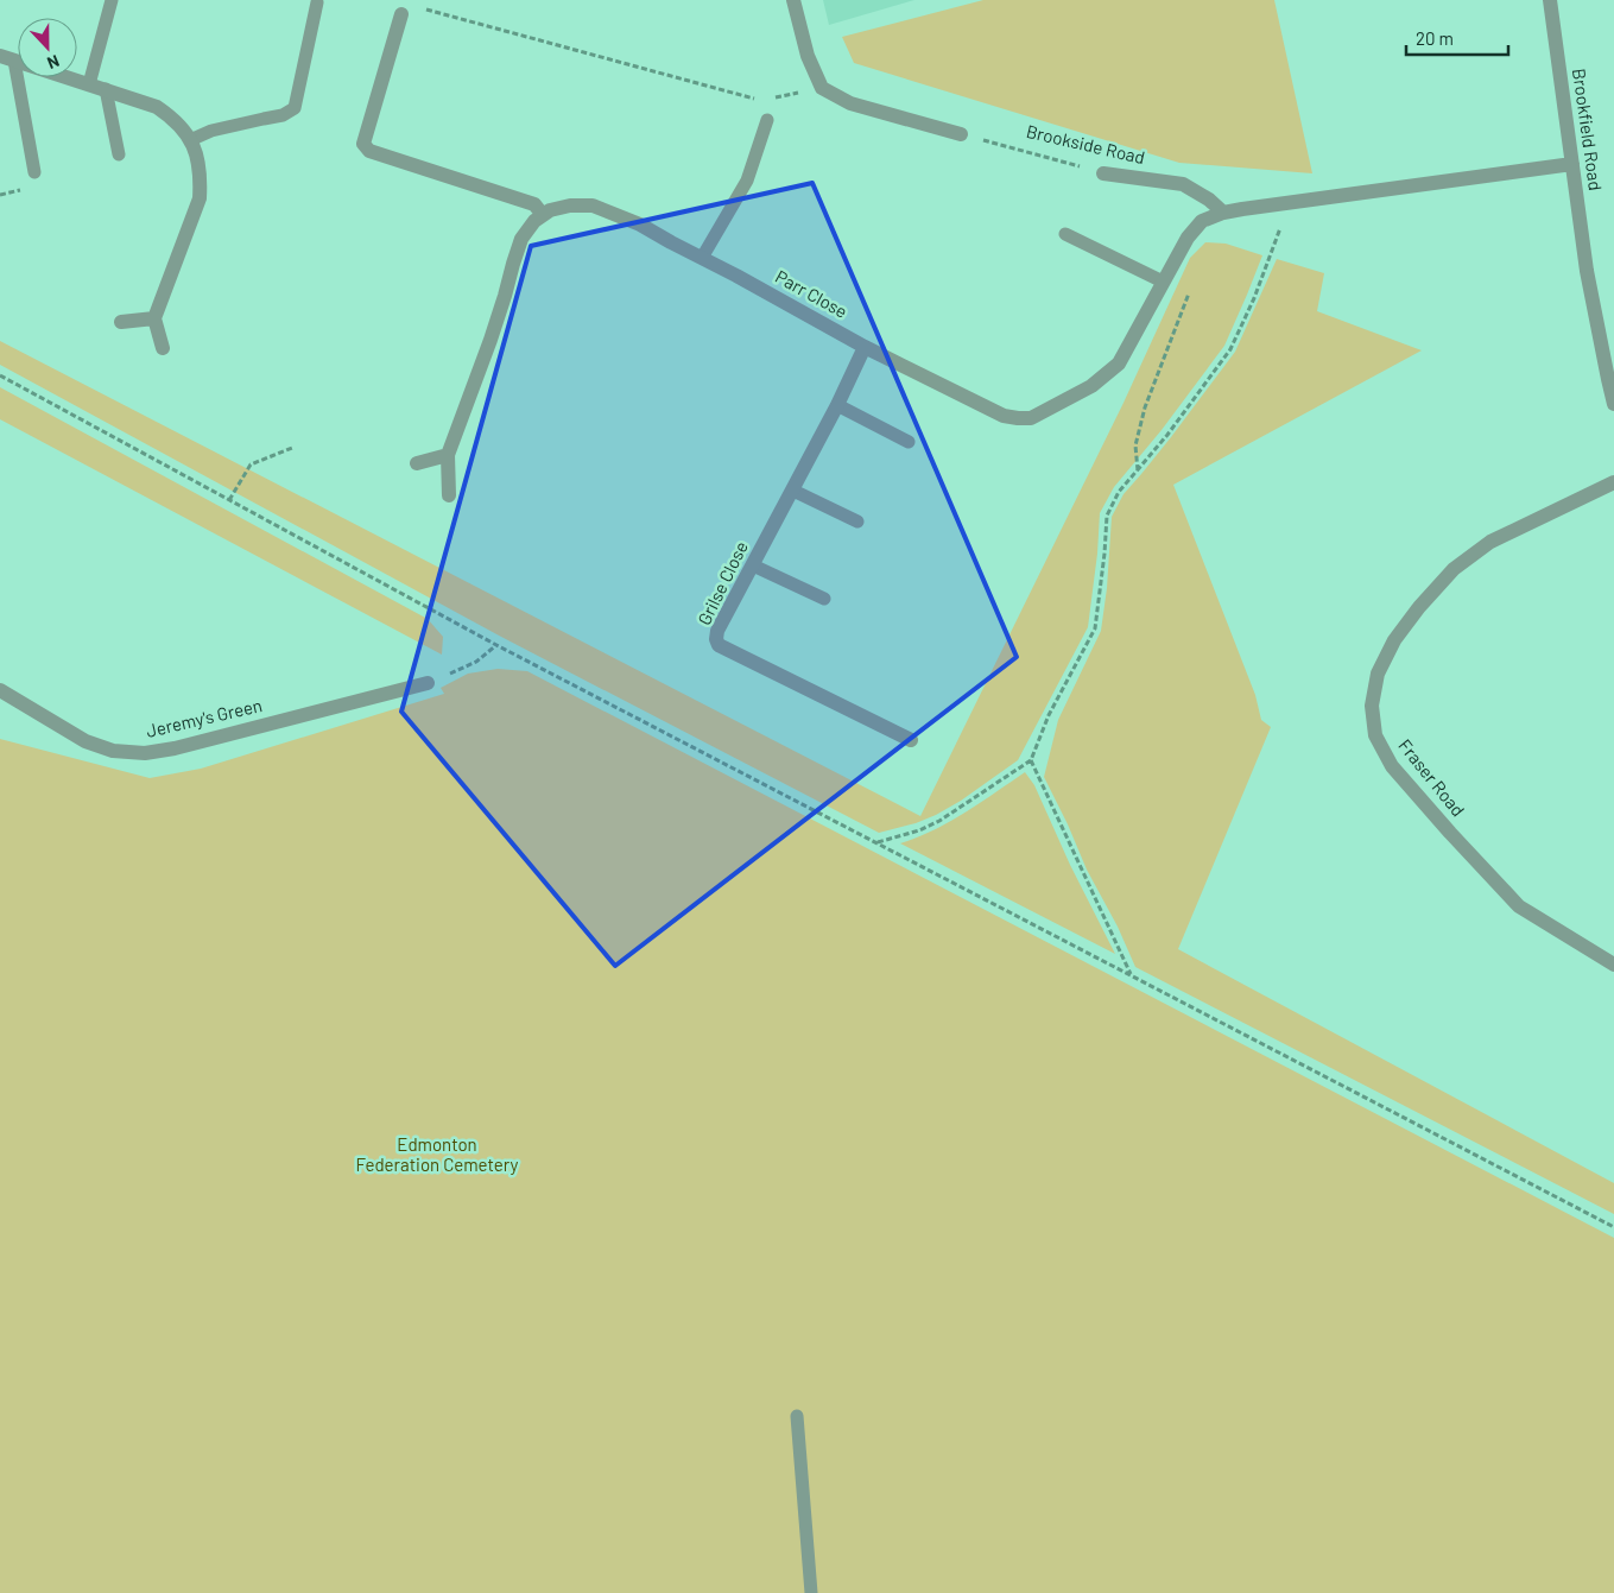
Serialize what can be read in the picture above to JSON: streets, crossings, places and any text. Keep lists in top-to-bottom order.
{
  "streets": {
    "street": [
      "Brookfield Road",
      "Brookside Road",
      "Parr Close",
      "Grilse Close",
      "Jeremy's Green",
      "Fraser Road"
    ]
  },
  "crossings": [
    ["Brookside Road", "Parr Close"],
    ["Parr Close", "Grilse Close"]
  ],
  "parks": ["Edmonton Federation Cemetery"],
  "scale_bar": "20 m",
  "north": "bottom"
}
